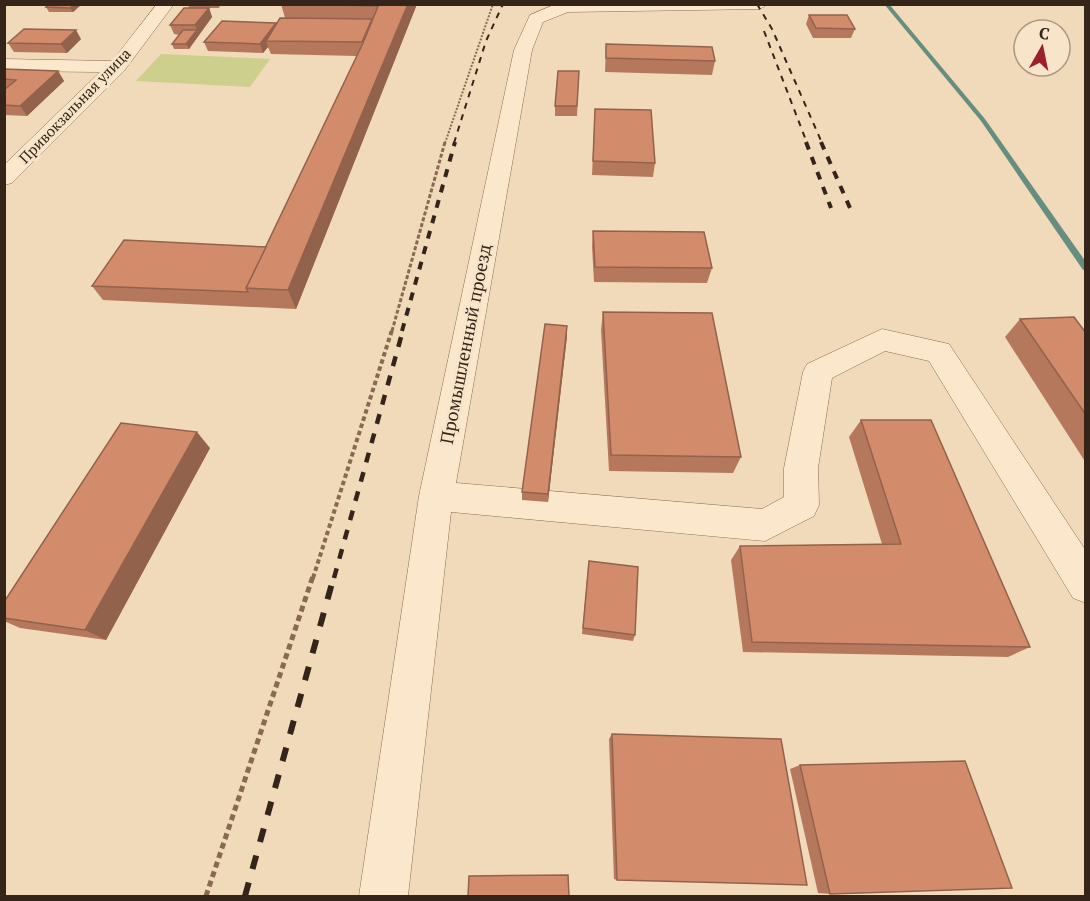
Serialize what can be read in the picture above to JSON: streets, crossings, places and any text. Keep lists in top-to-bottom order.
{
  "streets": {
    "street": ["Привокзальная улица", "Промышленный проезд"]
  },
  "north": "top"
}
